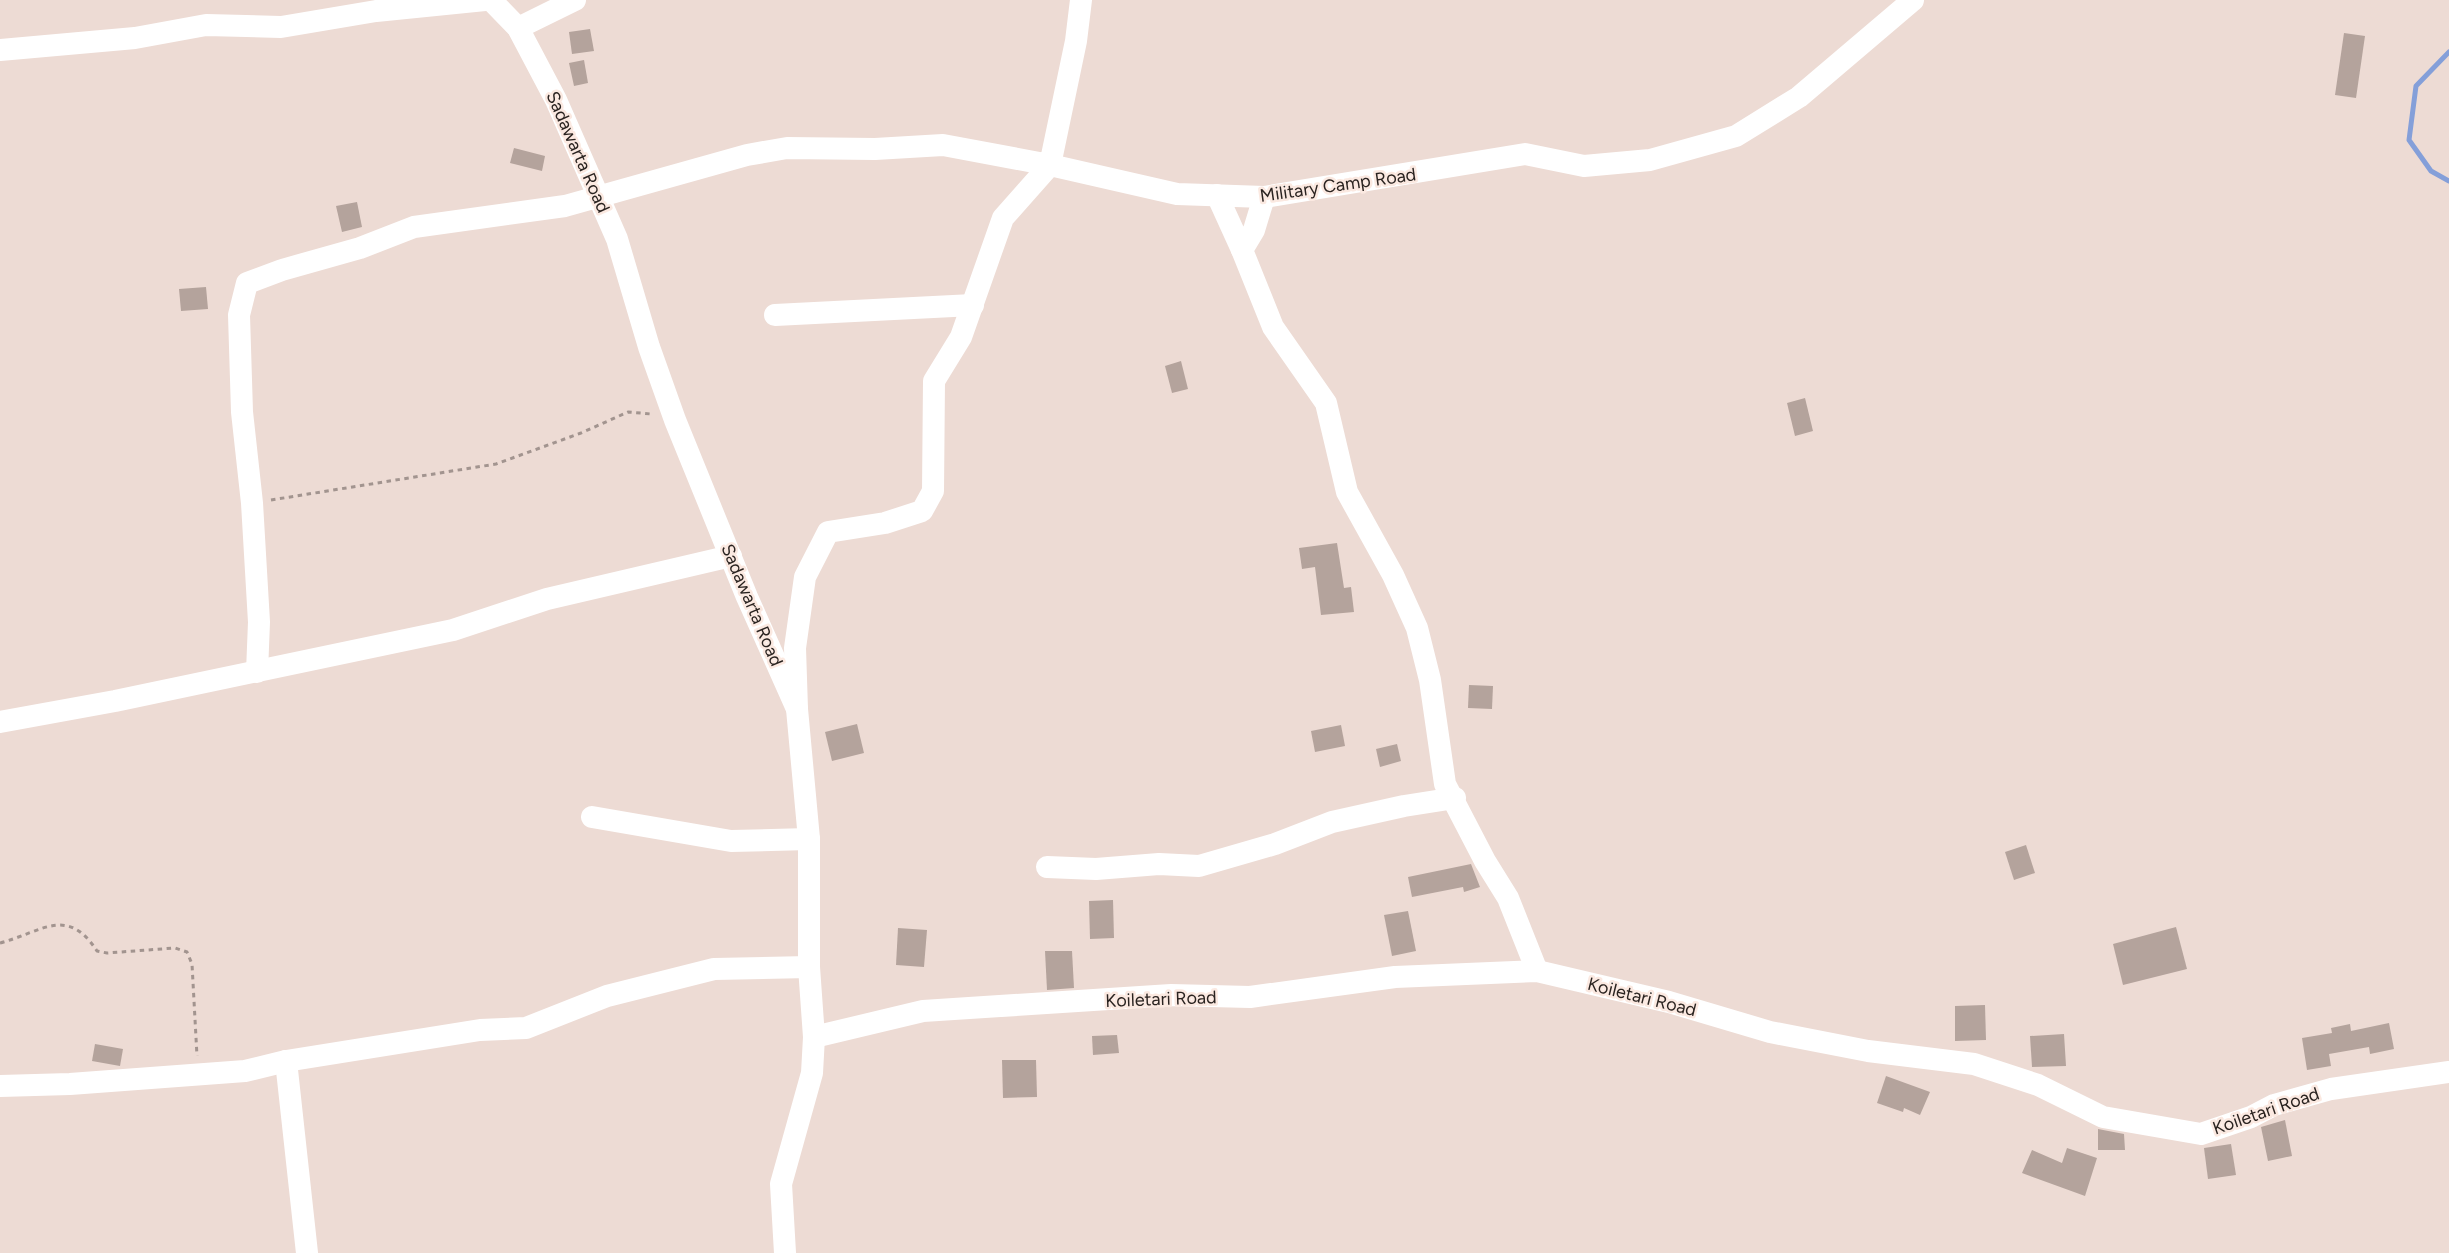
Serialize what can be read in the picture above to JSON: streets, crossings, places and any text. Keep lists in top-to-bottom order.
{
  "streets": {
    "street": ["Sadawarta Road", "Military Camp Road", "Koiletari Road"]
  },
  "crossings": [
    ["Sadawarta Road", "Military Camp Road"],
    ["Sadawarta Road", "Koiletari Road"]
  ]
}
